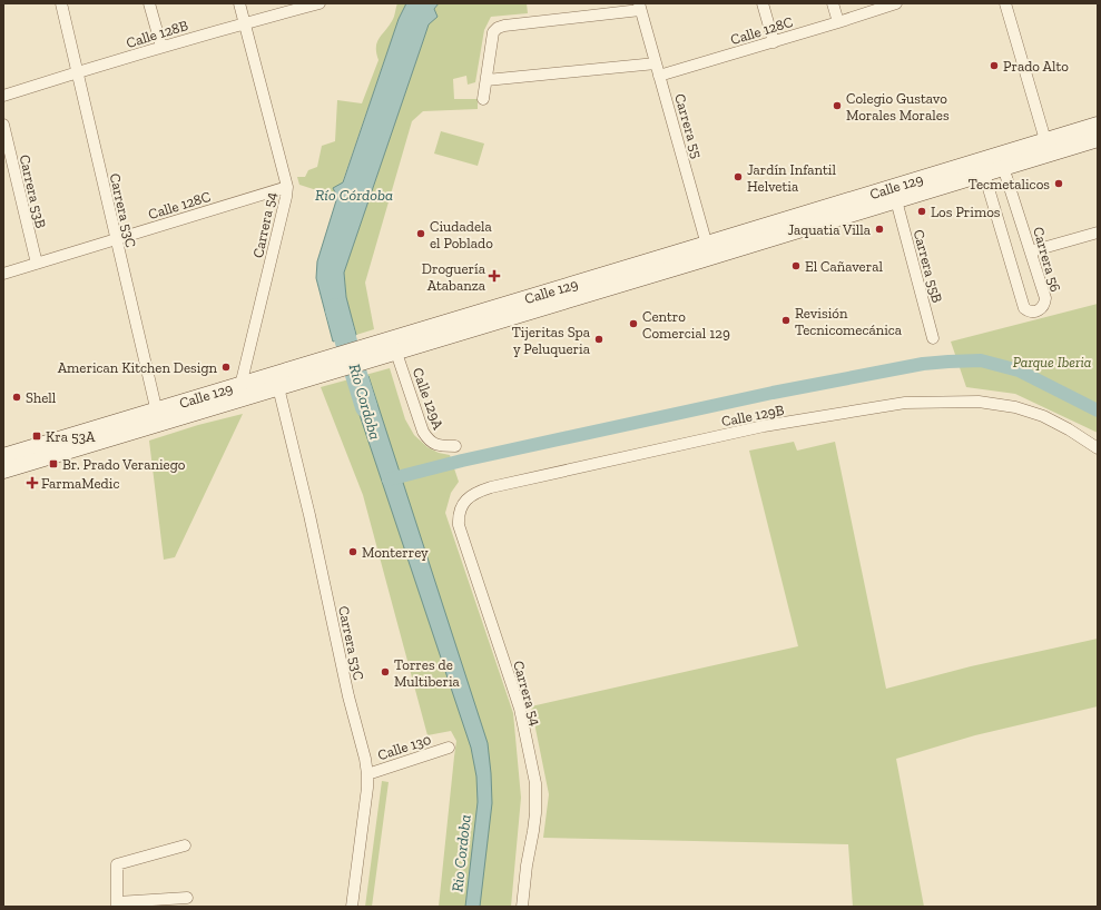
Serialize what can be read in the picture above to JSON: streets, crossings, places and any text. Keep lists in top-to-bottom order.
{
  "streets": {
    "main road": ["Calle 129"],
    "street": [
      "Calle 128C",
      "Calle 128B",
      "Carrera 55",
      "Carrera 53B",
      "Carrera 53C",
      "Carrera 54",
      "Carrera 56",
      "Carrera 55B",
      "Calle 129A",
      "Calle 129B",
      "Calle 130"
    ]
  },
  "crossings": [
    ["Calle 128C", "Carrera 55"],
    ["Calle 128C", "Carrera 53B"],
    ["Calle 128C", "Carrera 53C"],
    ["Calle 128C", "Carrera 54"],
    ["Calle 128B", "Carrera 53C"],
    ["Calle 128B", "Carrera 54"],
    ["Carrera 55", "Calle 129"],
    ["Calle 129", "Carrera 53C"],
    ["Calle 129", "Carrera 54"],
    ["Calle 129", "Carrera 56"],
    ["Calle 129", "Carrera 55B"],
    ["Calle 129", "Calle 129A"],
    ["Carrera 53C", "Calle 130"],
    ["Carrera 54", "Calle 129B"]
  ],
  "water": ["Río Córdoba", "Río Cordoba", "Rio Cordoba"],
  "parks": ["Parque Iberia"],
  "places": {
    "other": [
      "Prado Alto",
      "Colegio Gustavo Morales Morales",
      "Jardín Infantil Helvetia",
      "Tecmetalicos",
      "Los Primos",
      "Jaquatia Villa",
      "Ciudadela el Poblado",
      "El Cañaveral",
      "Revisión Tecnicomecánica",
      "Centro Comercial 129",
      "Tijeritas Spa y Peluqueria",
      "American Kitchen Design",
      "Shell",
      "Monterrey",
      "Torres de Multiberia"
    ],
    "health": ["Droguería Atabanza", "FarmaMedic"],
    "transit": ["Kra 53A", "Br. Prado Veraniego"]
  }
}
